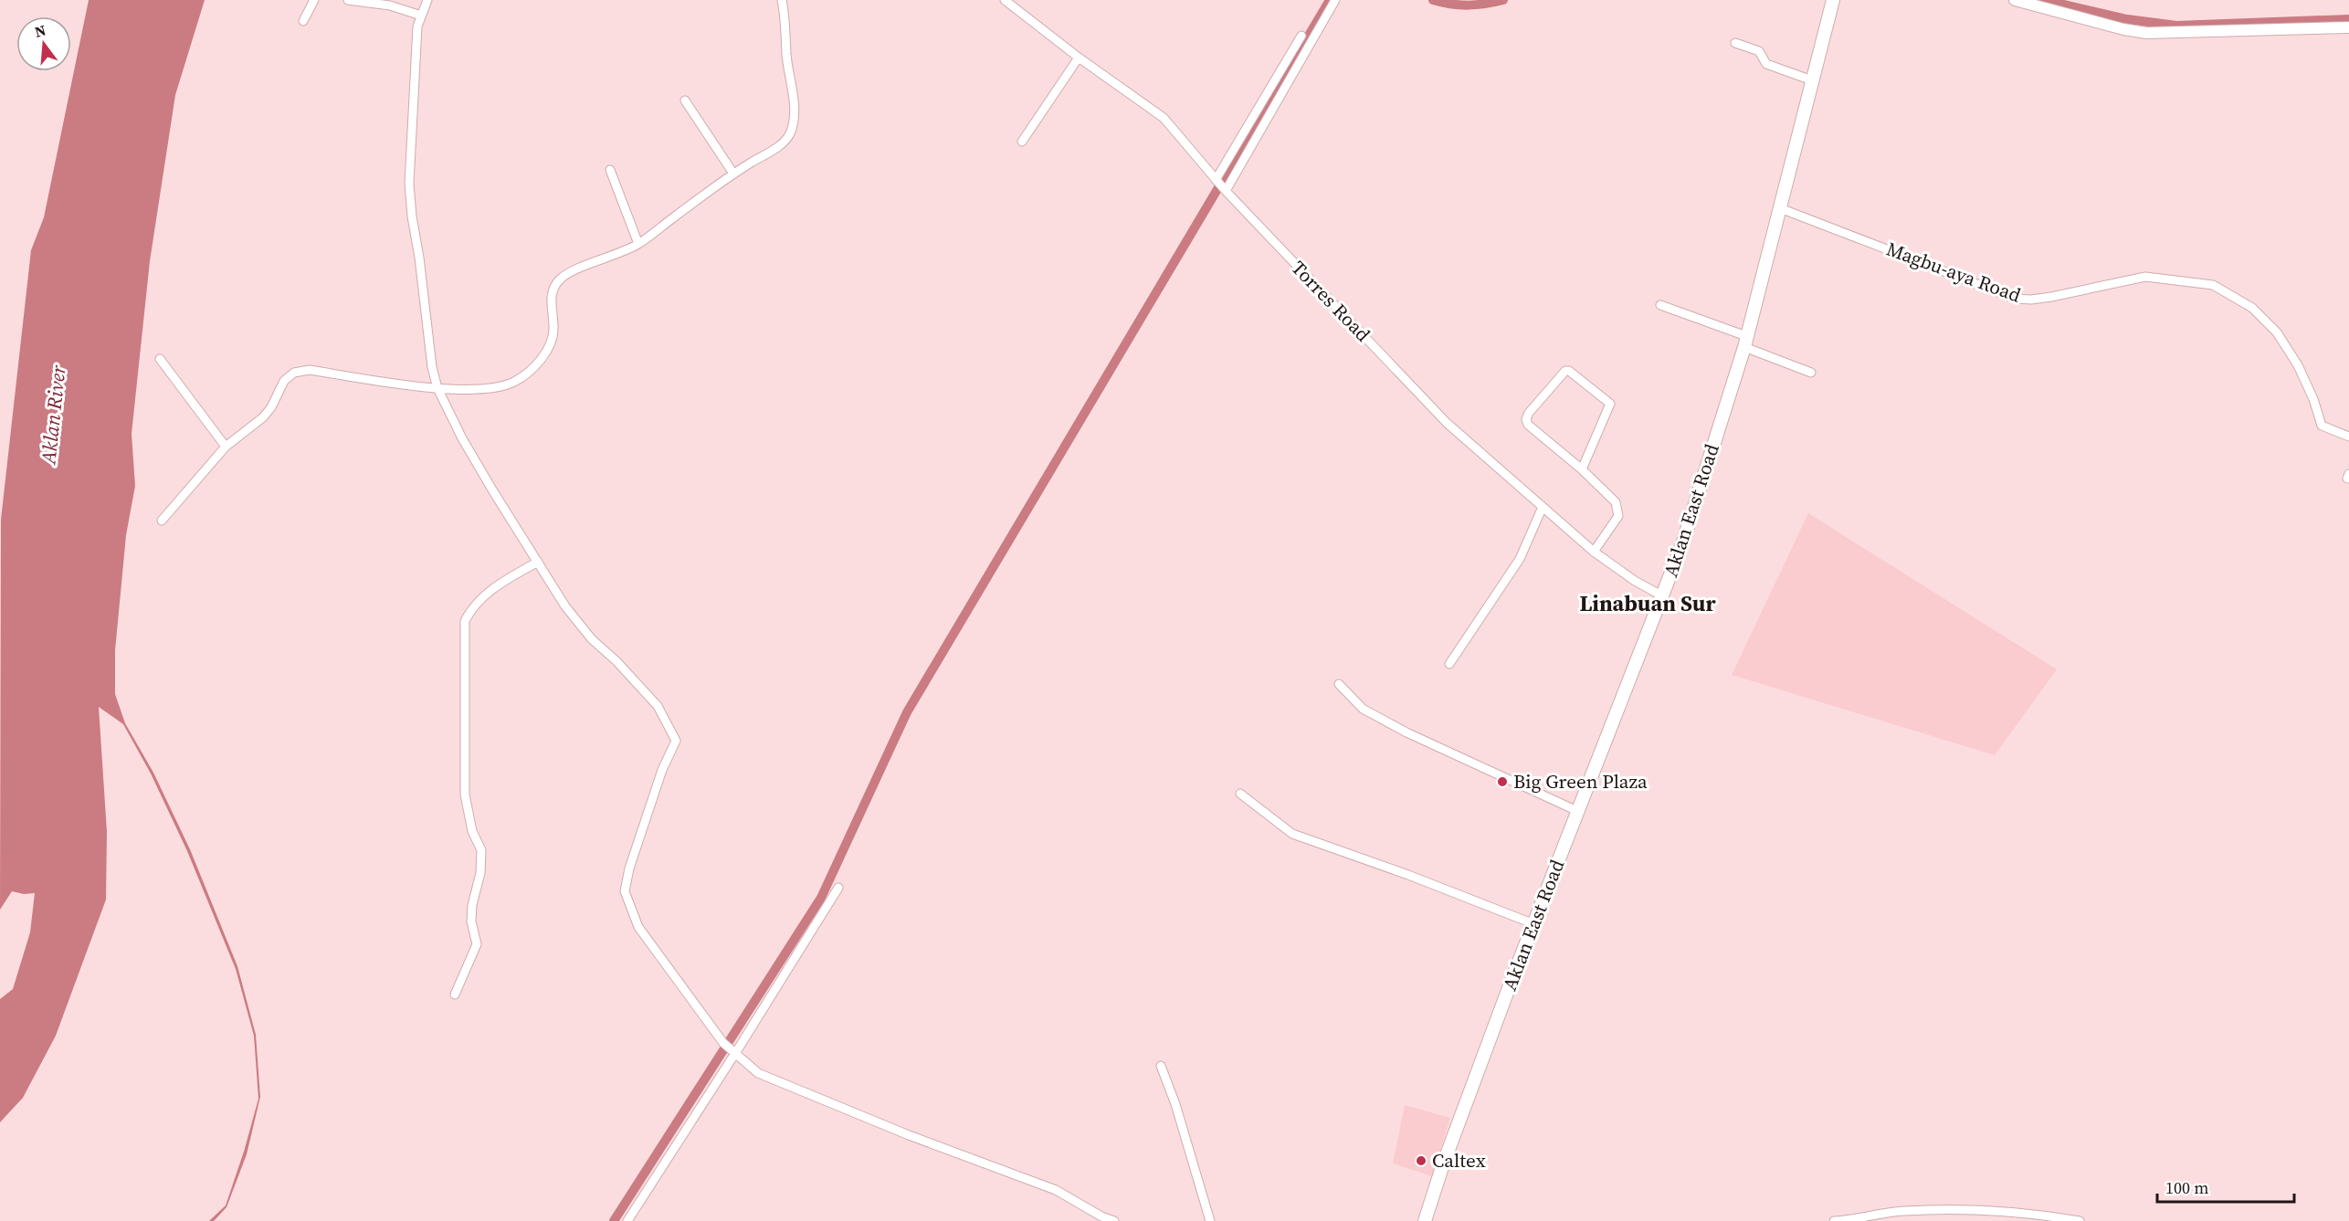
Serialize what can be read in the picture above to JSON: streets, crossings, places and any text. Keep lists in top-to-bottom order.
{
  "streets": {
    "main road": ["Aklan East Road"],
    "street": ["Magbu-aya Road", "Torres Road"]
  },
  "crossings": [
    ["Magbu-aya Road", "Aklan East Road"],
    ["Torres Road", "Aklan East Road"]
  ],
  "districts": ["Linabuan Sur"],
  "water": ["Aklan River"],
  "places": ["Big Green Plaza", "Caltex"],
  "scale_bar": "100 m",
  "north": "top"
}
